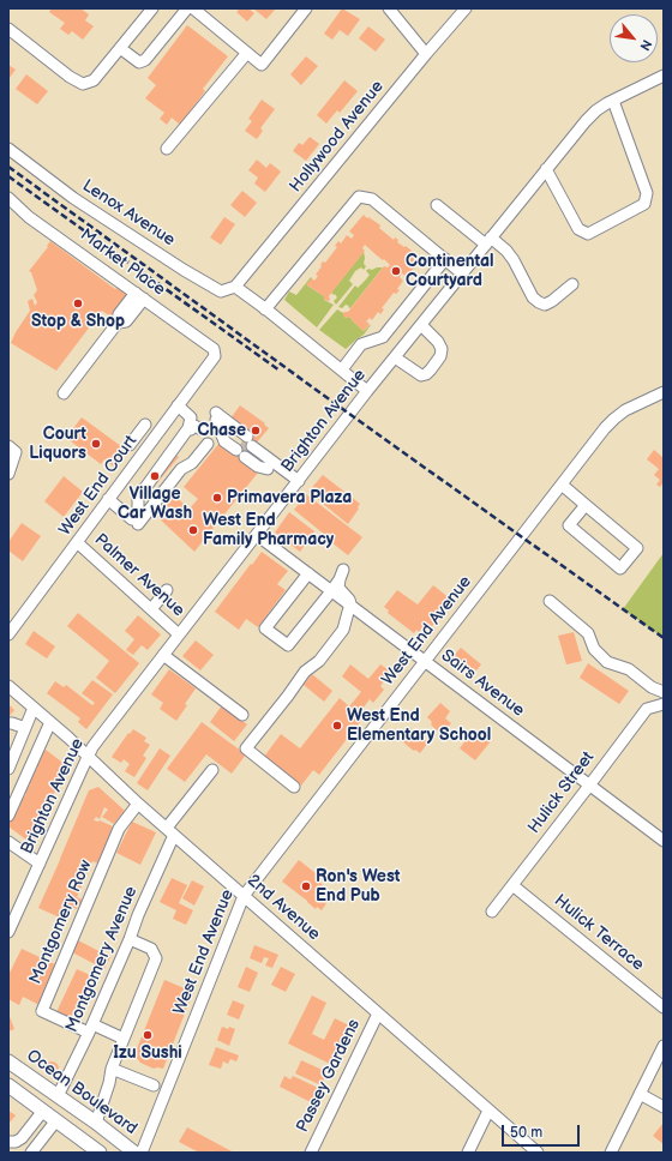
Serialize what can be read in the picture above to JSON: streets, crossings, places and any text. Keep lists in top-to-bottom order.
{
  "streets": {
    "main road": ["Ocean Boulevard"],
    "street": [
      "Hollywood Avenue",
      "Lenox Avenue",
      "Market Place",
      "Brighton Avenue",
      "West End Court",
      "Palmer Avenue",
      "West End Avenue",
      "Sairs Avenue",
      "Hulick Street",
      "2nd Avenue",
      "Montgomery Row",
      "Hulick Terrace",
      "Montgomery Avenue",
      "Passey Gardens"
    ]
  },
  "crossings": [
    ["Hollywood Avenue", "Lenox Avenue"],
    ["Market Place", "West End Court"],
    ["Brighton Avenue", "Palmer Avenue"],
    ["Brighton Avenue", "Sairs Avenue"],
    ["Brighton Avenue", "2nd Avenue"],
    ["West End Court", "Palmer Avenue"],
    ["West End Avenue", "Sairs Avenue"],
    ["West End Avenue", "2nd Avenue"],
    ["Sairs Avenue", "Hulick Street"],
    ["Hulick Street", "Hulick Terrace"],
    ["2nd Avenue", "Montgomery Row"],
    ["2nd Avenue", "Montgomery Avenue"],
    ["2nd Avenue", "Passey Gardens"],
    ["Montgomery Row", "Montgomery Avenue"],
    ["Montgomery Avenue", "Ocean Boulevard"]
  ],
  "places": [
    "Continental Courtyard",
    "Stop & Shop",
    "Chase",
    "Court Liquors",
    "Village Car Wash",
    "Primavera Plaza",
    "West End Family Pharmacy",
    "West End Elementary School",
    "Ron's West End Pub",
    "Izu Sushi"
  ],
  "scale_bar": "50 m",
  "north": "bottom right"
}
